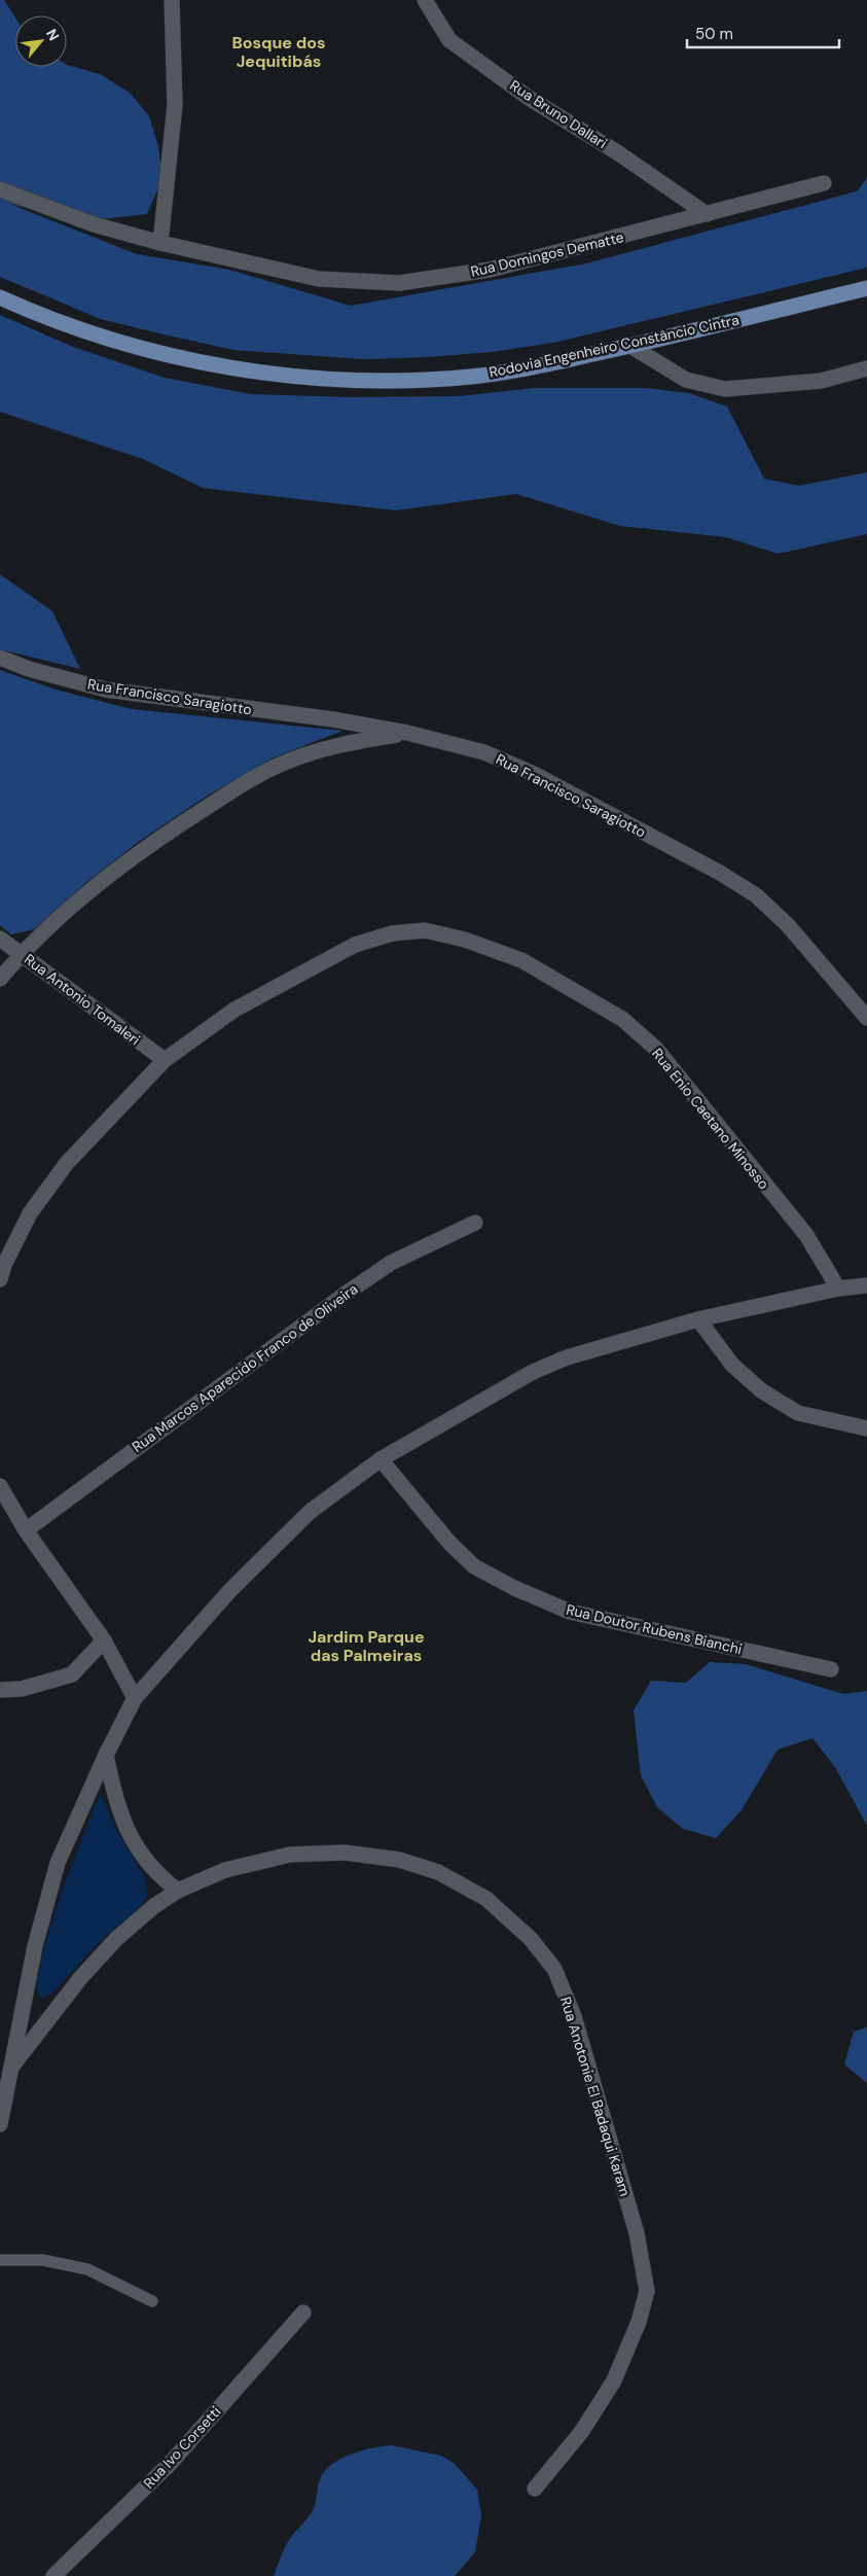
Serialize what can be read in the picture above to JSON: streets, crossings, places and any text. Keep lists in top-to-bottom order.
{
  "streets": {
    "main road": ["Rodovia Engenheiro Constâncio Cintra"],
    "street": [
      "Rua Bruno Dallari",
      "Rua Domingos Dematte",
      "Rua Francisco Saragiotto",
      "Rua Antonio Tomaleri",
      "Rua Enio Caetano Minosso",
      "Rua Marcos Aparecido Franco de Oliveira",
      "Rua Doutor Rubens Bianchi",
      "Rua Anotonie El Badaqui Karam",
      "Rua Ivo Corsetti"
    ]
  },
  "crossings": [
    ["Rua Bruno Dallari", "Rua Domingos Dematte"],
    ["Rua Antonio Tomaleri", "Rua Enio Caetano Minosso"]
  ],
  "districts": ["Bosque dos Jequitibás", "Jardim Parque das Palmeiras"],
  "scale_bar": "50 m",
  "north": "top right"
}
